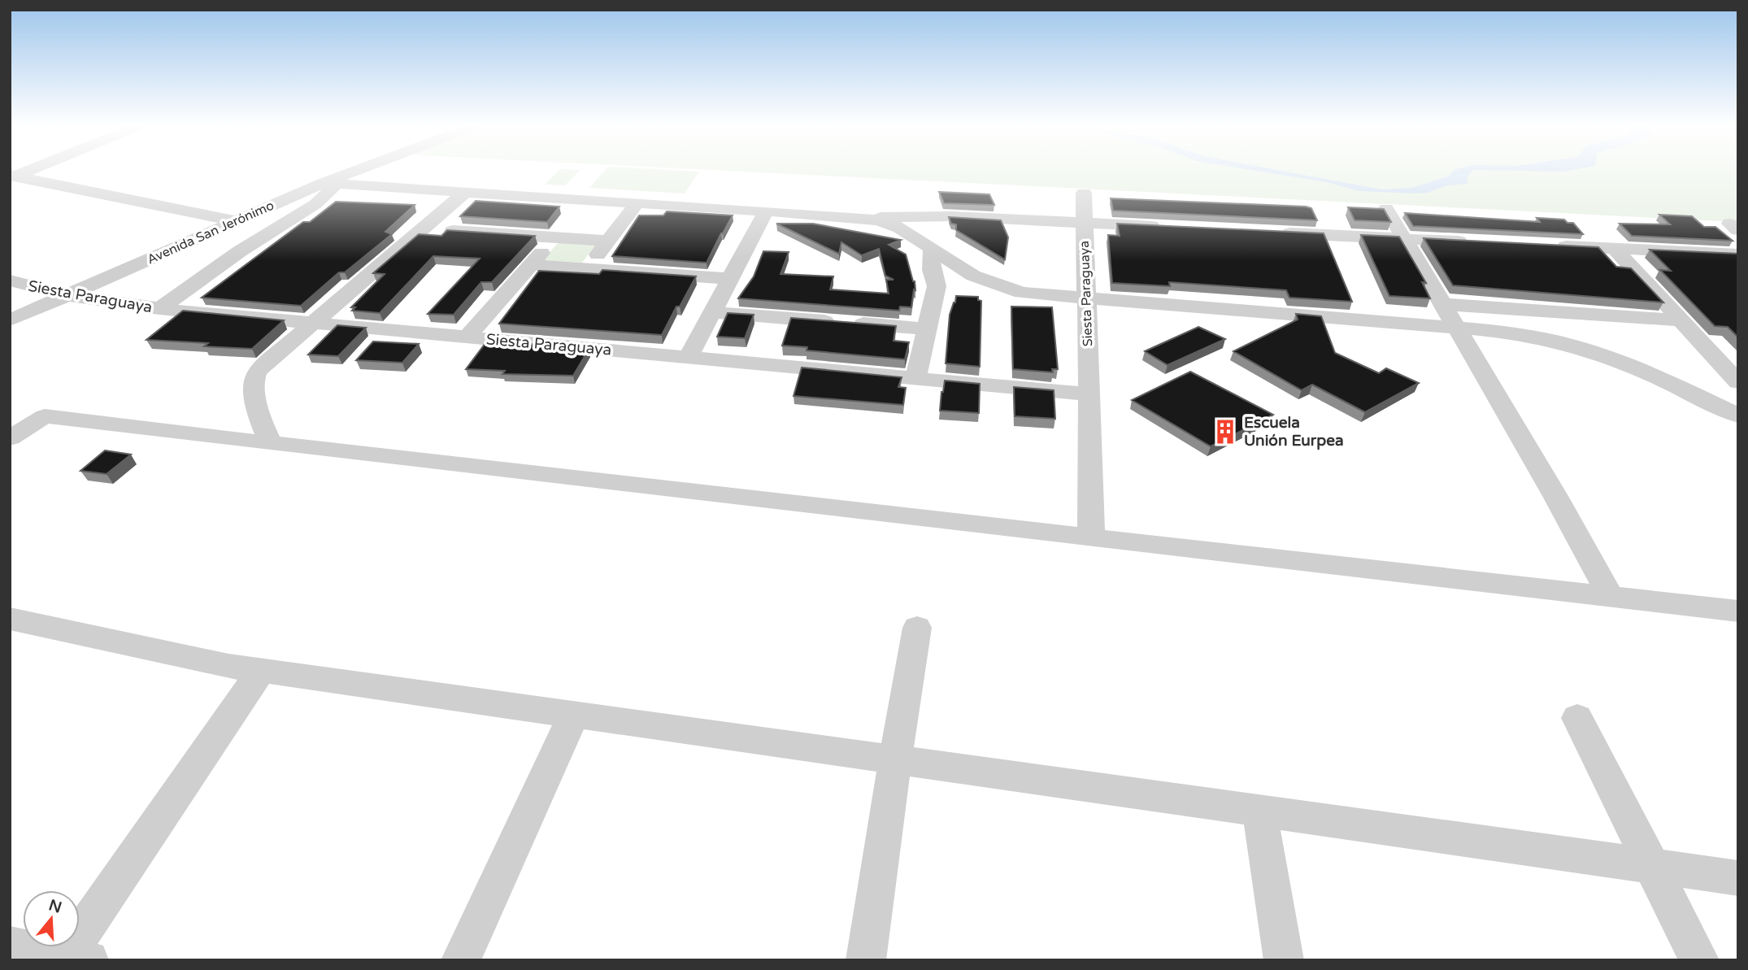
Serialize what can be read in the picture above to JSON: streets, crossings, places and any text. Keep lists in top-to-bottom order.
{
  "streets": {
    "street": ["Avenida San Jerónimo", "Siesta Paraguaya"]
  },
  "crossings": [
    ["Avenida San Jerónimo", "Siesta Paraguaya"]
  ],
  "places": {
    "building": ["Escuela Unión Eurpea"]
  },
  "north": "top"
}
